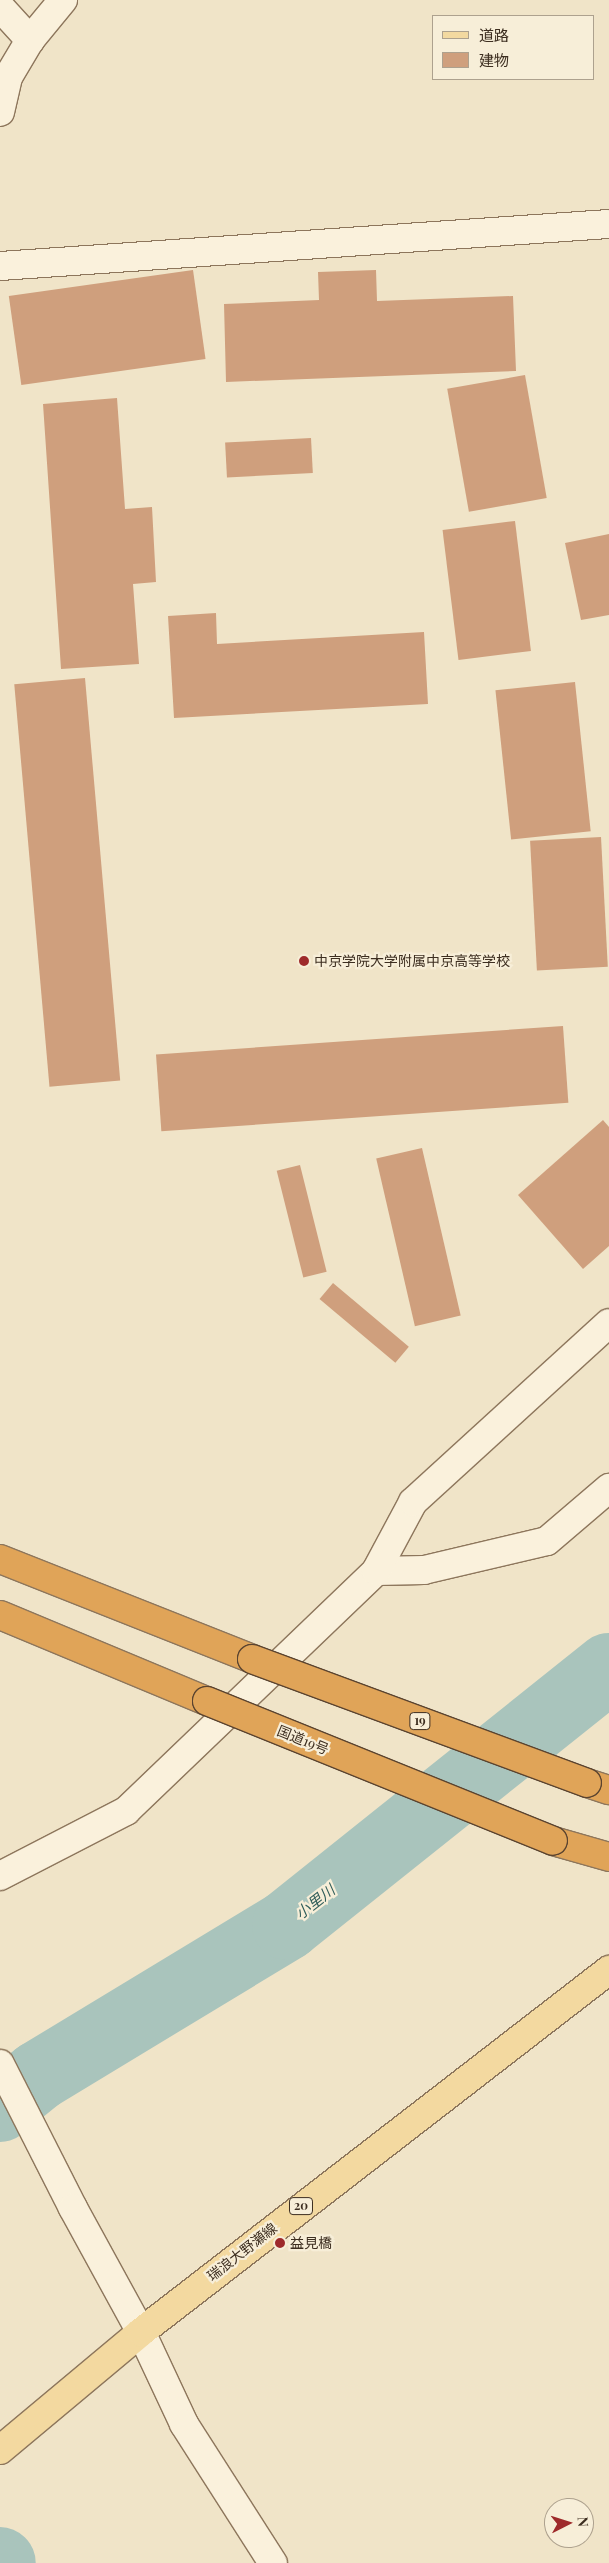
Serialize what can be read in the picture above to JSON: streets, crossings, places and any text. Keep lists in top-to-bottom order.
{
  "streets": {
    "highway": ["19", "国道19号"],
    "main road": ["20", "瑞浪大野瀬線"]
  },
  "water": ["小里川"],
  "places": ["中京学院大学附属中京高等学校", "益見橋"],
  "legend": ["道路", "建物"],
  "north": "right"
}
